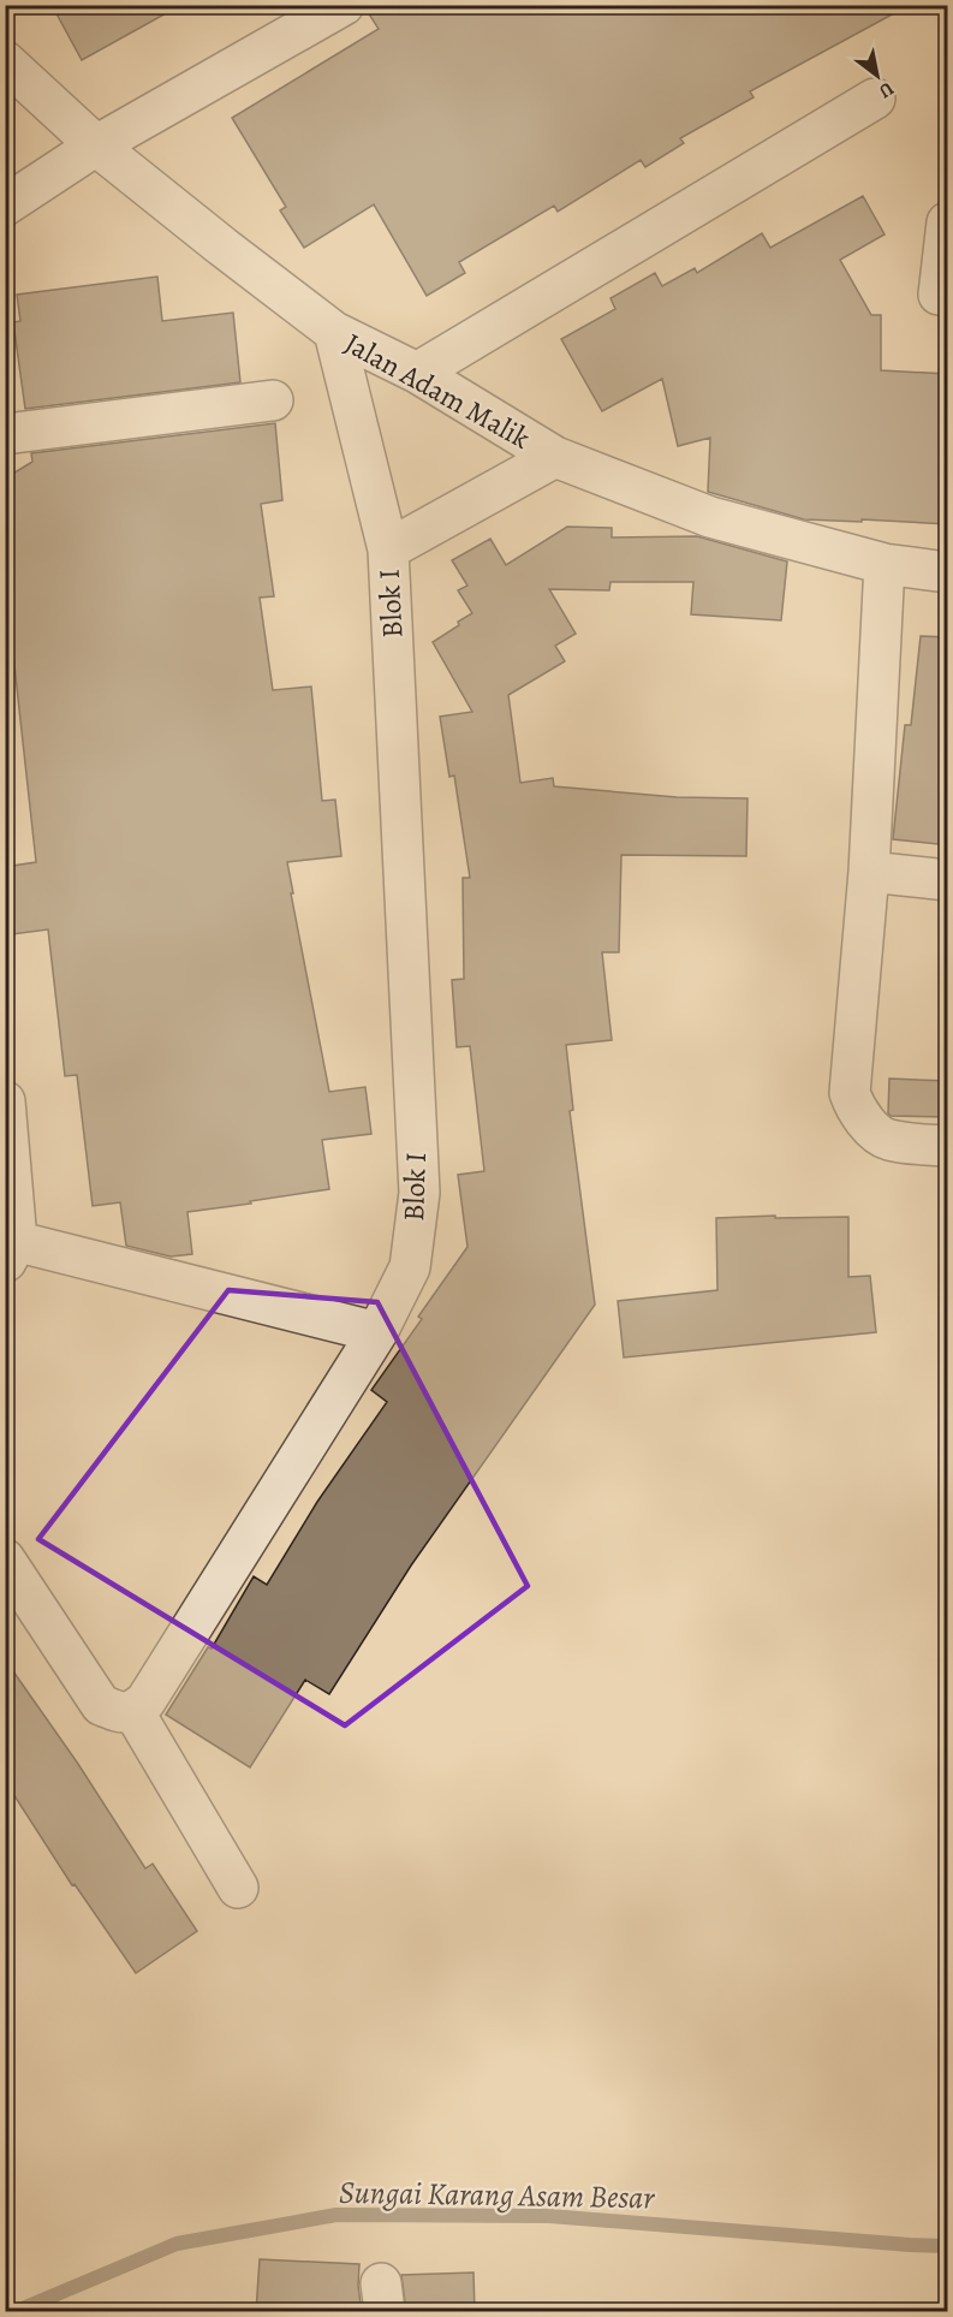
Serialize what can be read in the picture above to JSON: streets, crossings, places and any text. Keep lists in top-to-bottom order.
{
  "streets": {
    "street": ["Jalan Adam Malik", "Blok I"]
  },
  "crossings": [
    ["Jalan Adam Malik", "Blok I"]
  ],
  "water": ["Sungai Karang Asam Besar"],
  "north": "bottom right"
}
